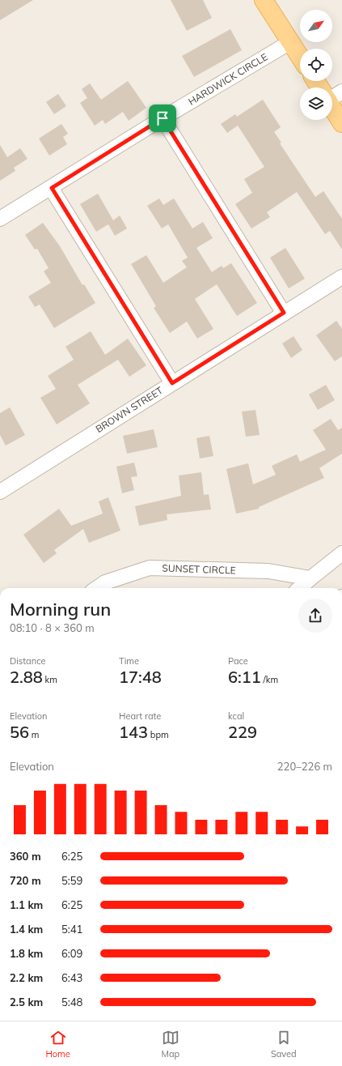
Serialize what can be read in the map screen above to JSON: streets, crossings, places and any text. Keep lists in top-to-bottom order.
{
  "streets": {
    "street": ["HARDWICK CIRCLE", "BROWN STREET", "SUNSET CIRCLE"]
  },
  "north": "top right",
  "page": {
    "heading": ["Morning run", "08:10 · 8 × 360 m"],
    "stats": [
      ["Distance", "2.88 km"],
      ["Time", "17:48"],
      ["Pace", "6:11 /km"],
      ["Elevation", "56 m"],
      ["Heart rate", "143 bpm"],
      ["kcal", "229"]
    ],
    "chart": ["Elevation", "220–226 m"],
    "list": [
      {
        "name": "360 m",
        "note": "6:25"
      },
      {
        "name": "720 m",
        "note": "5:59"
      },
      {
        "name": "1.1 km",
        "note": "6:25"
      },
      {
        "name": "1.4 km",
        "note": "5:41"
      },
      {
        "name": "1.8 km",
        "note": "6:09"
      },
      {
        "name": "2.2 km",
        "note": "6:43"
      },
      {
        "name": "2.5 km",
        "note": "5:48"
      }
    ],
    "tabs": ["Home", "Map", "Saved"]
  }
}
